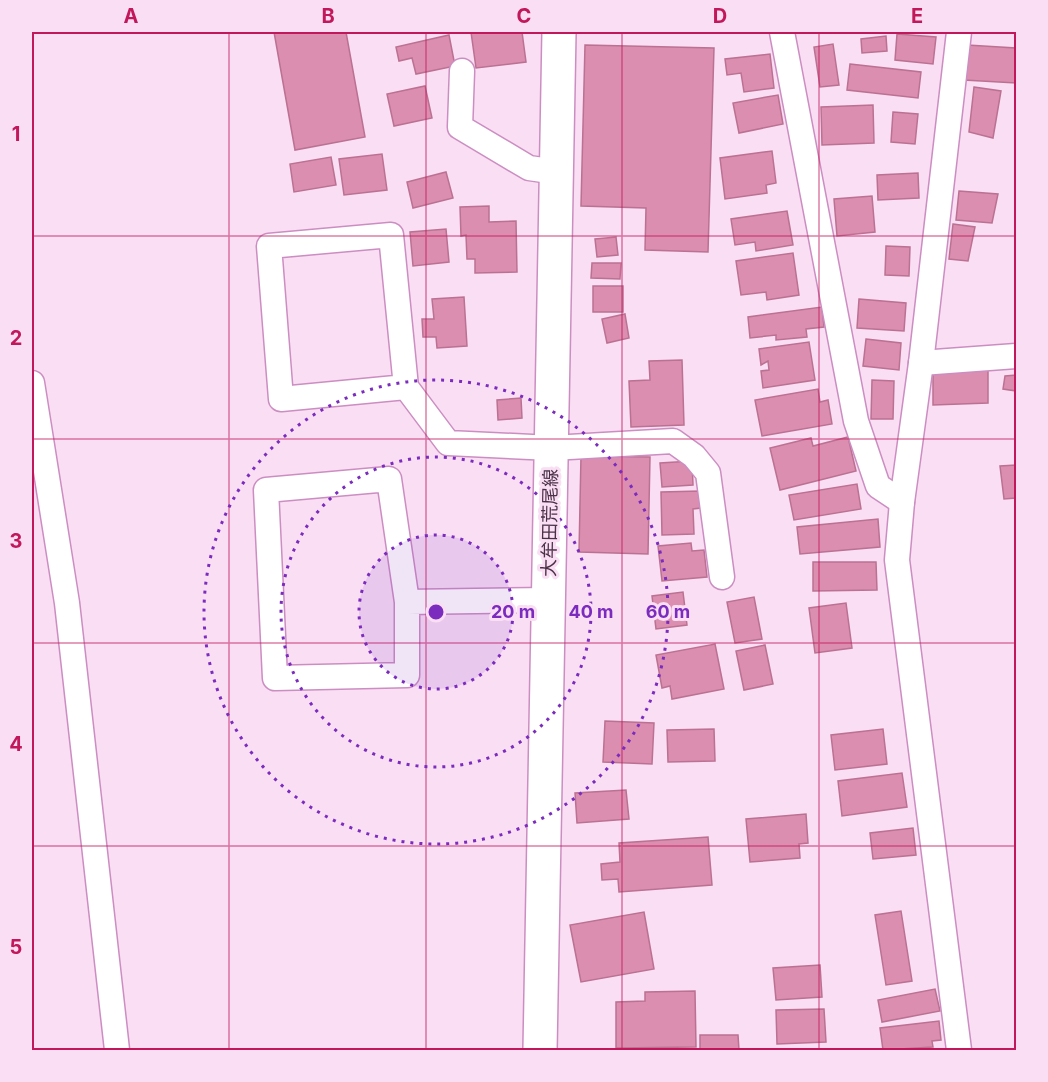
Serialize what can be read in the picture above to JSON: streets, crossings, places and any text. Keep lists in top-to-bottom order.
{
  "streets": {
    "main road": ["大牟田荒尾線"]
  },
  "grid": {
    "columns": [
      "A",
      "B",
      "C",
      "D",
      "E"
    ],
    "rows": [
      "1",
      "2",
      "3",
      "4",
      "5"
    ]
  },
  "rings": ["20 m", "40 m", "60 m"]
}
